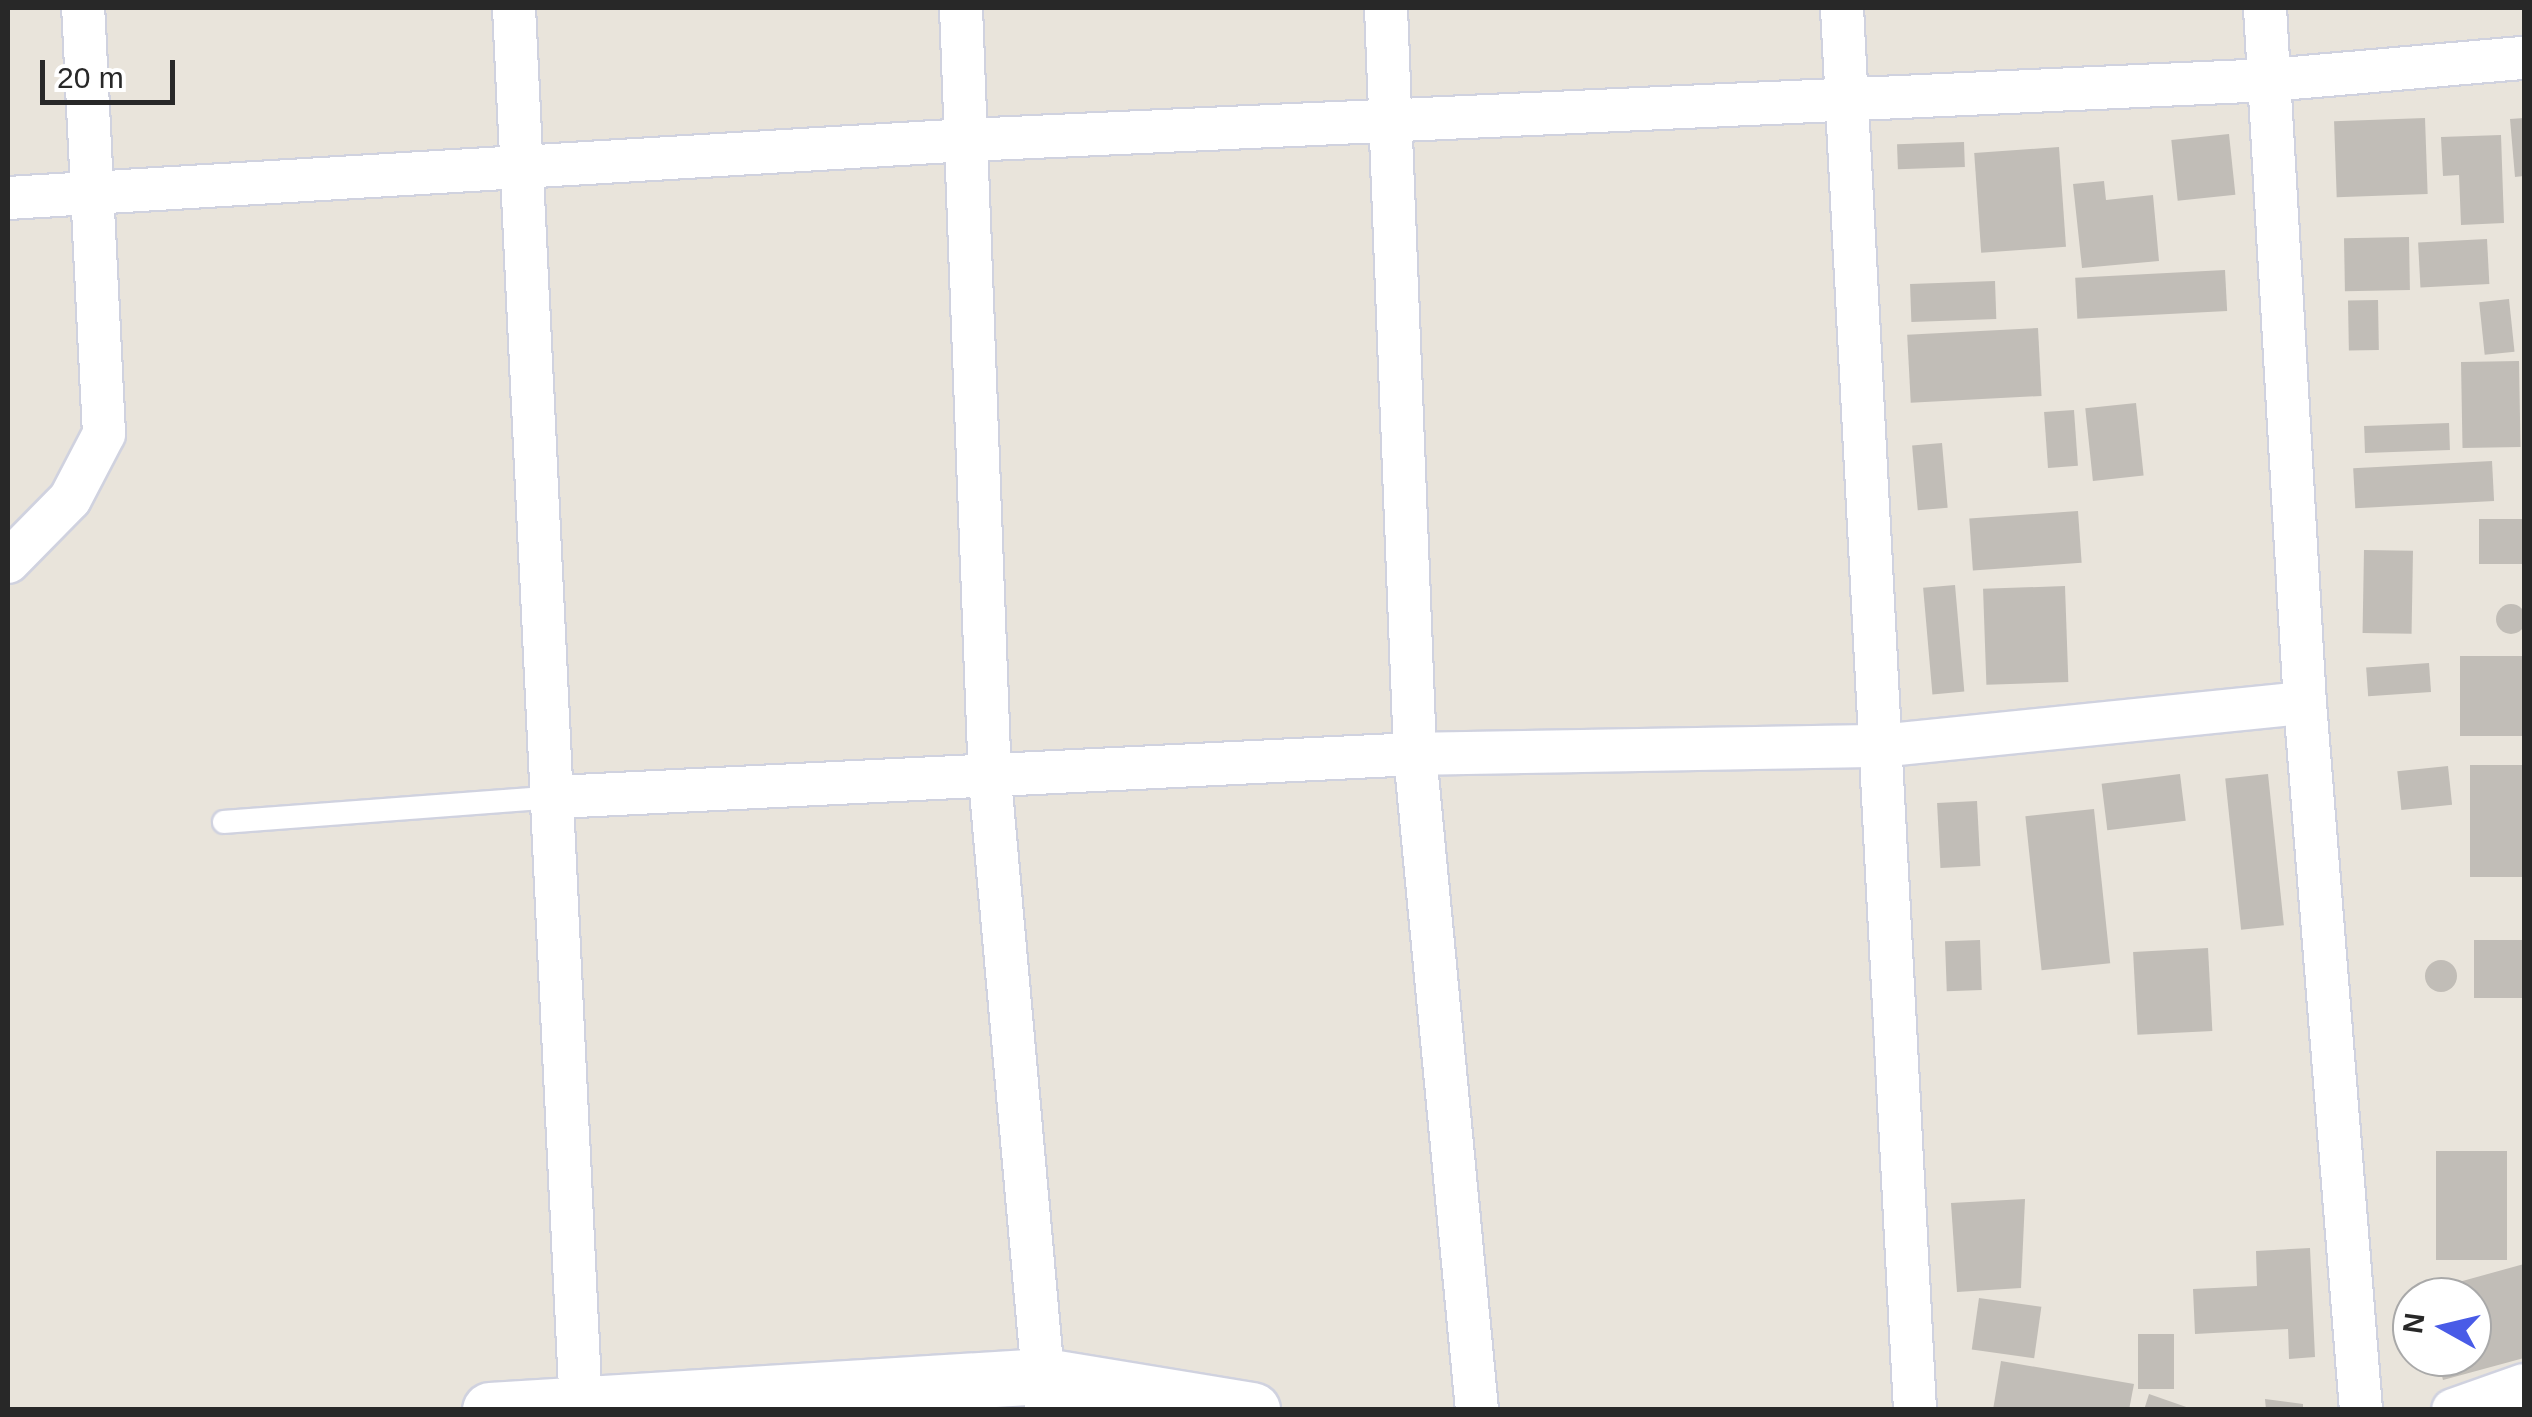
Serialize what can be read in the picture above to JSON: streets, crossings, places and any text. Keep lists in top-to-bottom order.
{
  "scale_bar": "20 m",
  "north": "left"
}
